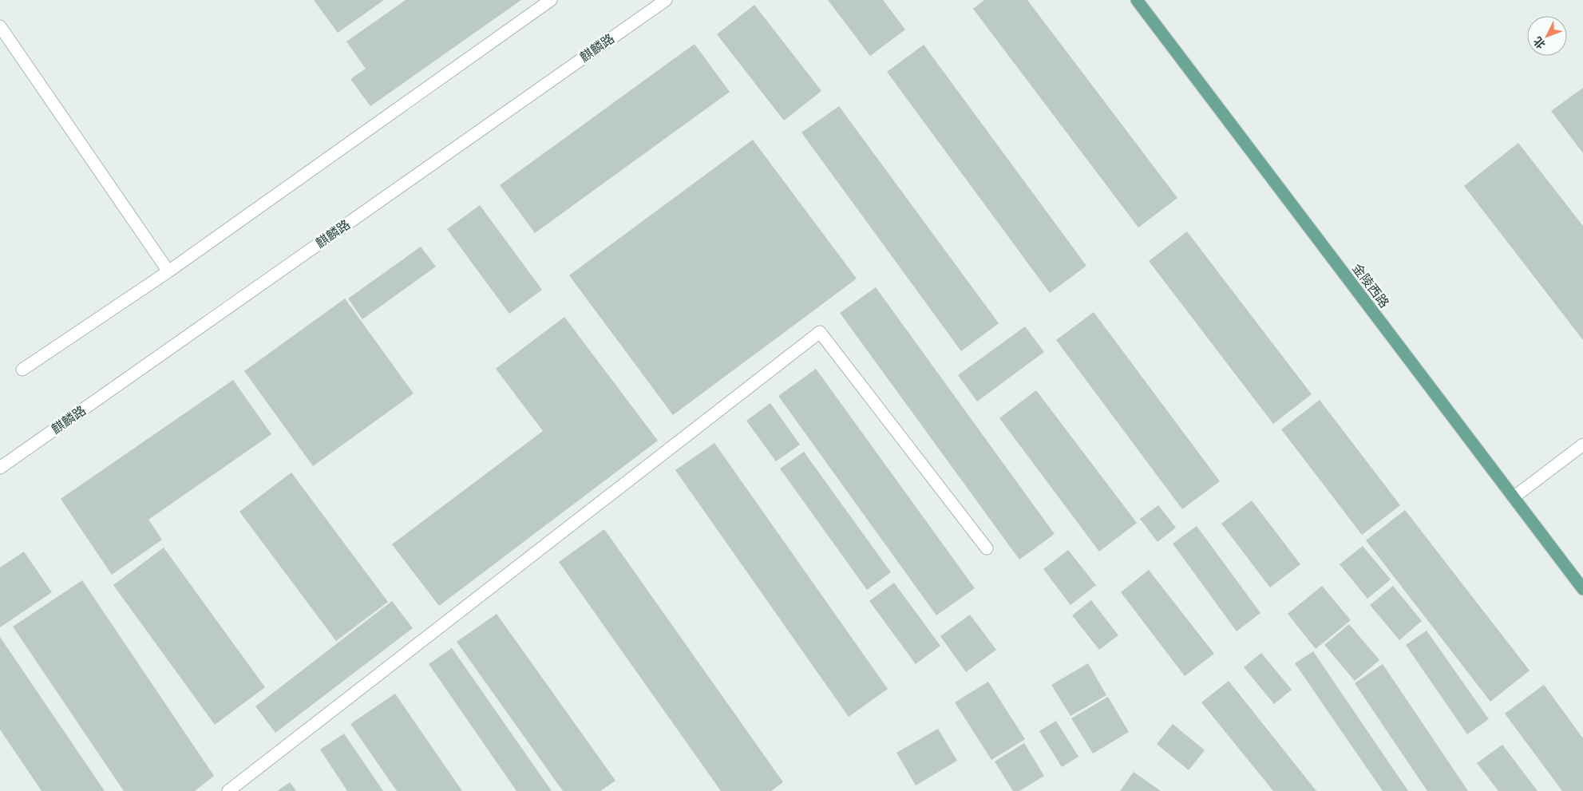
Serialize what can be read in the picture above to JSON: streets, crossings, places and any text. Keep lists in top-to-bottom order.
{
  "streets": {
    "main road": ["金陵西路"],
    "street": ["麒麟路"]
  },
  "north": "bottom left"
}
